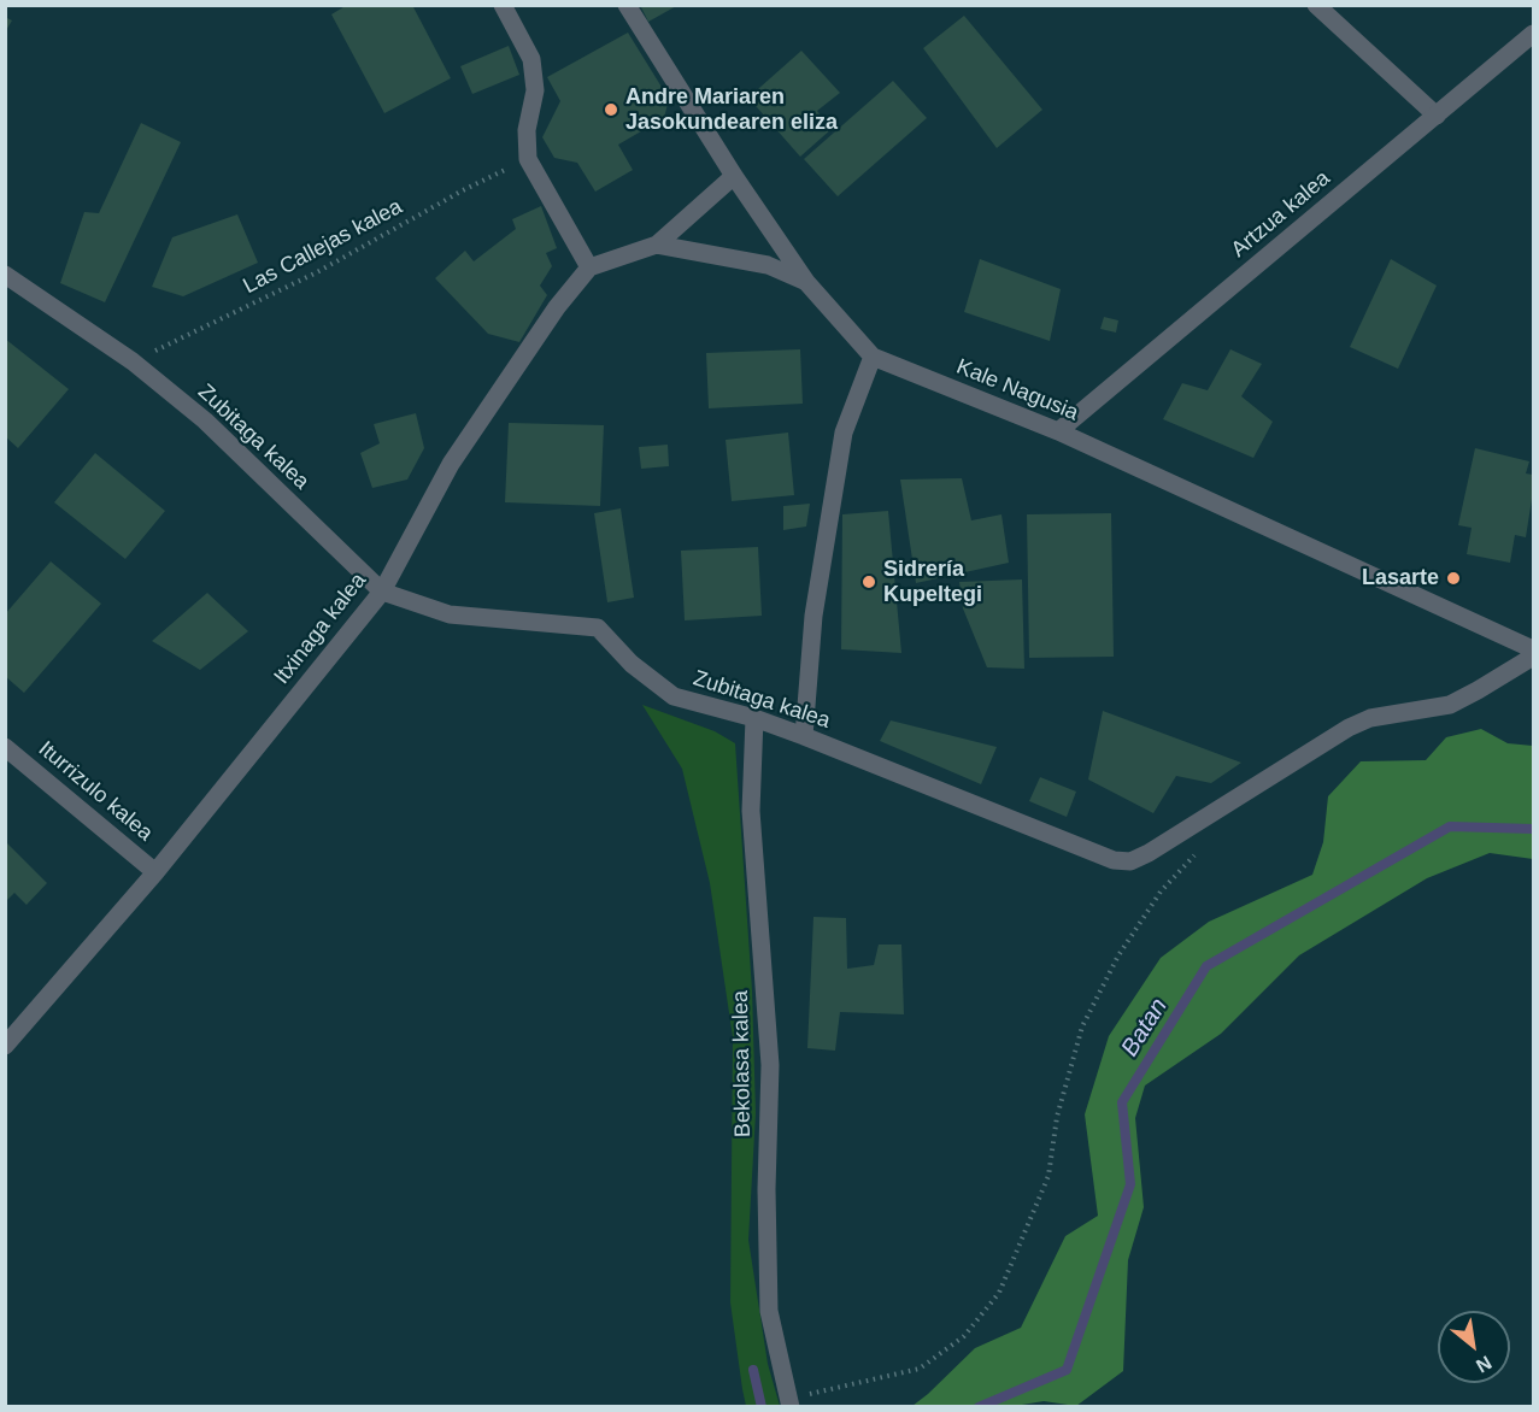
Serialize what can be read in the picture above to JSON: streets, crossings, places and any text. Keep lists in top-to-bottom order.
{
  "streets": {
    "street": [
      "Artzua kalea",
      "Kale Nagusia",
      "Zubitaga kalea",
      "Itxinaga kalea",
      "Iturrizulo kalea",
      "Bekolasa kalea"
    ],
    "path": ["Las Callejas kalea"]
  },
  "crossings": [
    ["Artzua kalea", "Kale Nagusia"],
    ["Las Callejas kalea", "Zubitaga kalea"],
    ["Zubitaga kalea", "Itxinaga kalea"],
    ["Zubitaga kalea", "Bekolasa kalea"],
    ["Itxinaga kalea", "Iturrizulo kalea"]
  ],
  "water": ["Batan"],
  "places": ["Andre Mariaren Jasokundearen eliza", "Lasarte", "Sidrería Kupeltegi"],
  "north": "bottom right"
}
